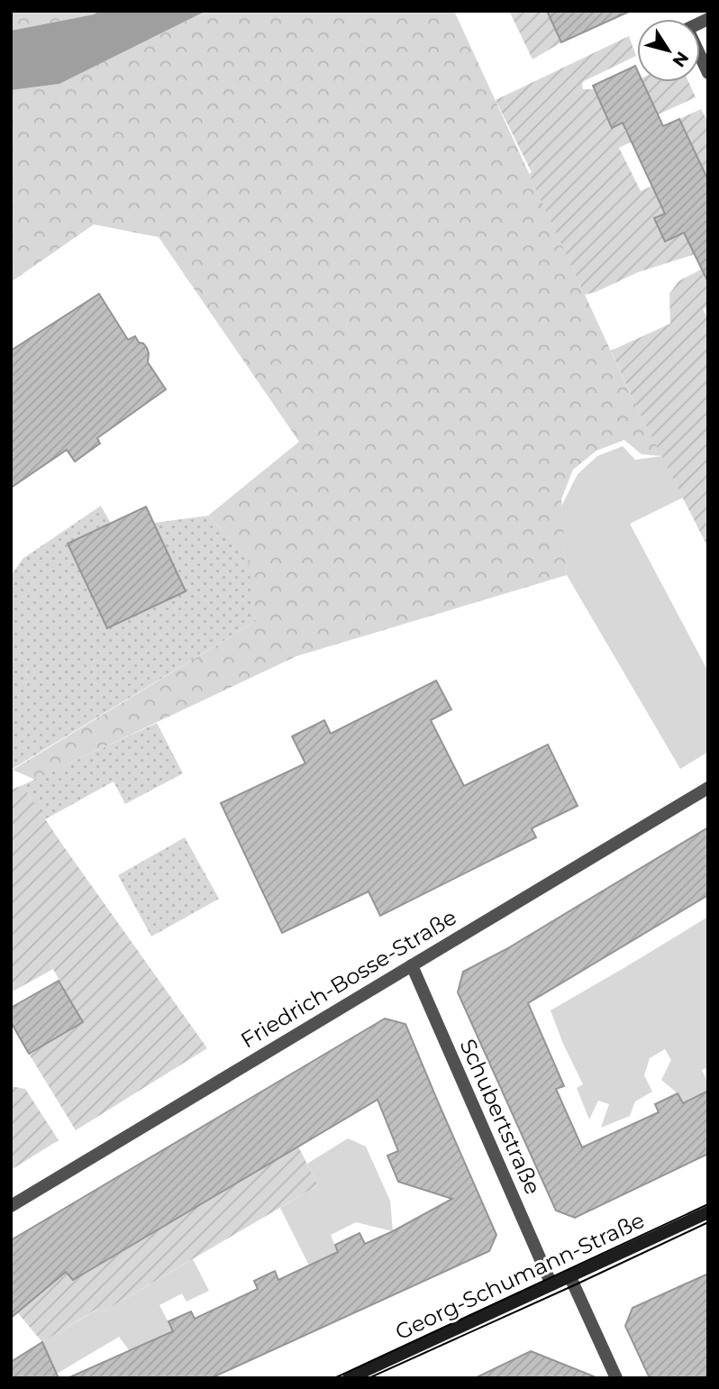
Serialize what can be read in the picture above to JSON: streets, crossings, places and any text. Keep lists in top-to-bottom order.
{
  "streets": {
    "main road": ["Georg-Schumann-Straße"],
    "street": ["Friedrich-Bosse-Straße", "Schubertstraße"]
  },
  "crossings": [
    ["Friedrich-Bosse-Straße", "Schubertstraße"],
    ["Schubertstraße", "Georg-Schumann-Straße"]
  ],
  "north": "bottom right"
}
